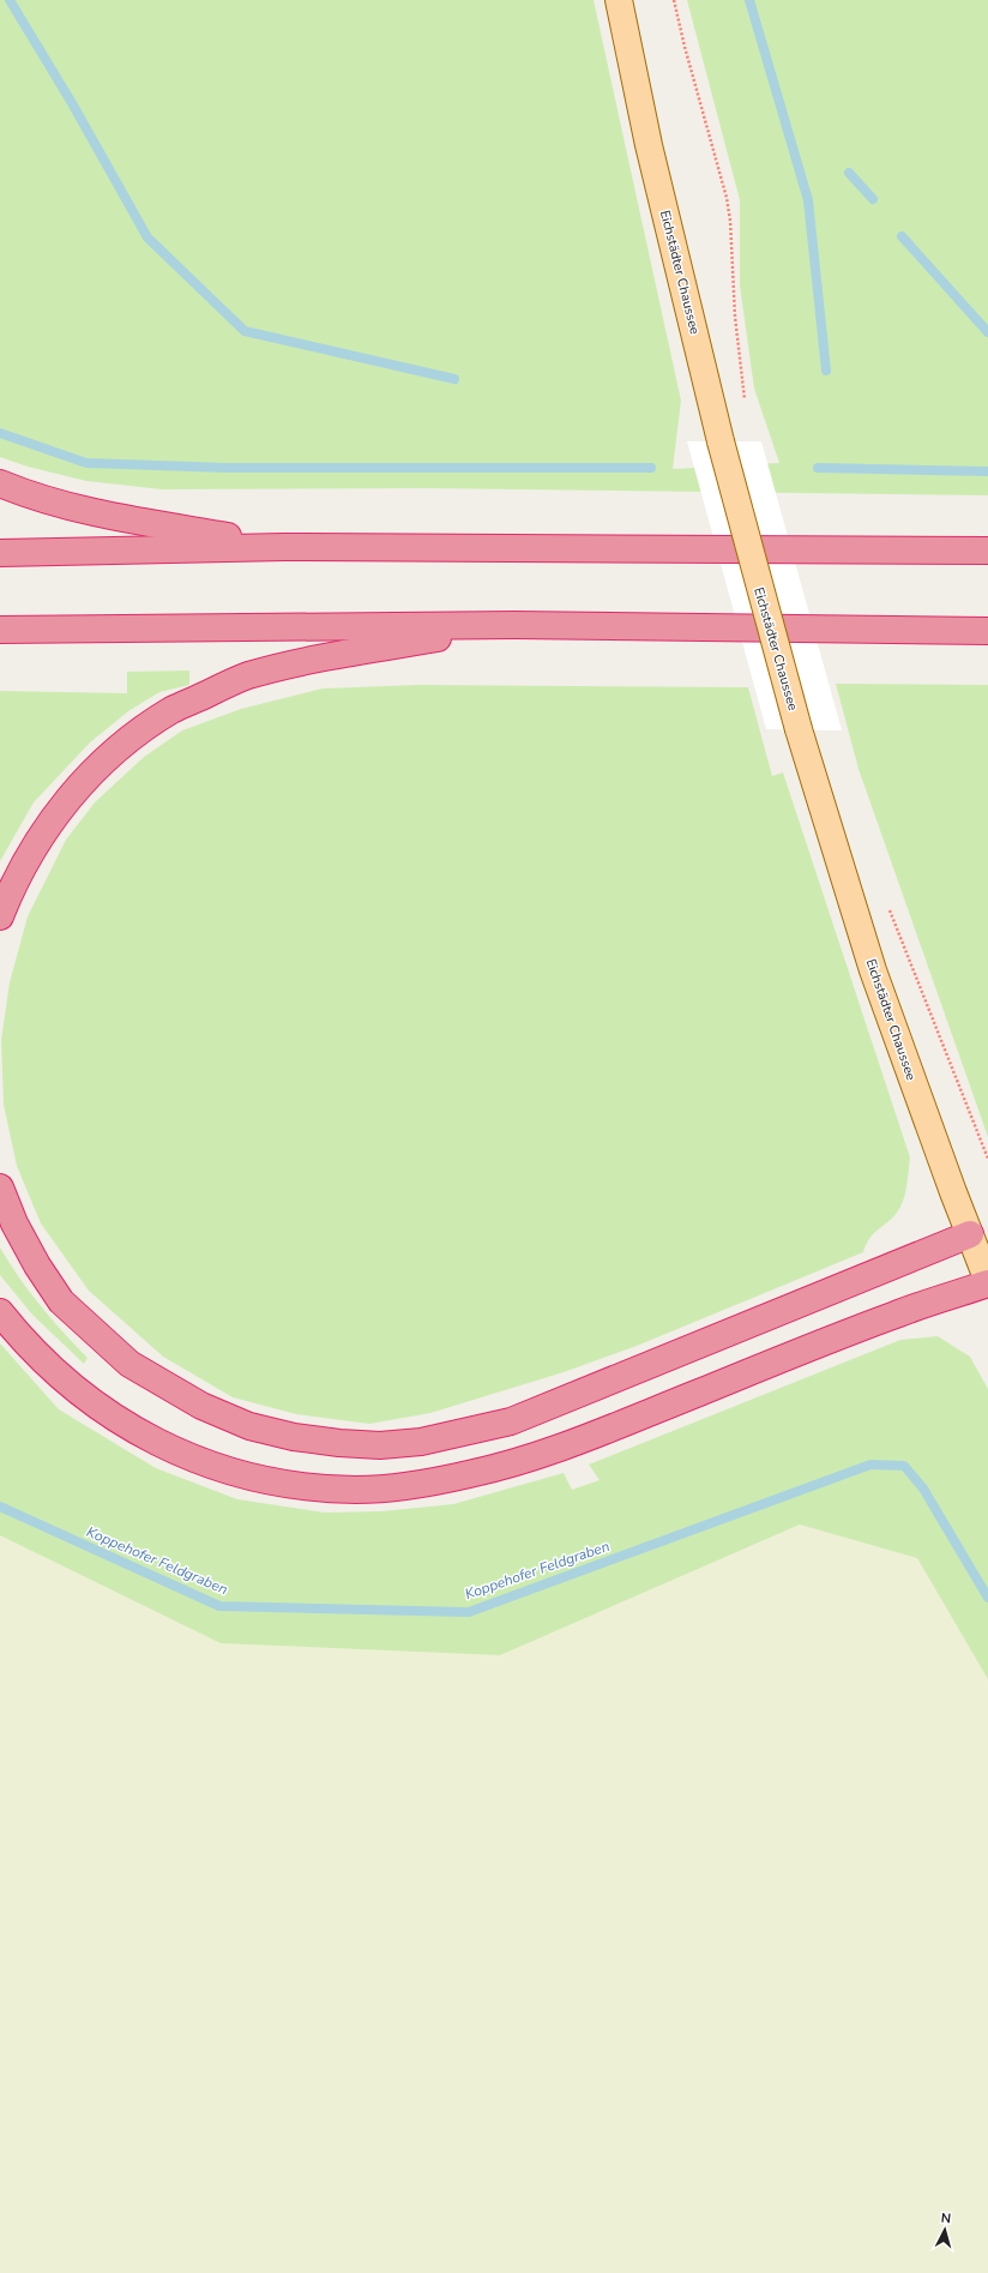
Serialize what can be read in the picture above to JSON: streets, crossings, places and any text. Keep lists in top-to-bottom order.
{
  "streets": {
    "main road": ["Eichstädter Chaussee"]
  },
  "water": ["Koppehofer Feldgraben"],
  "north": "top"
}
